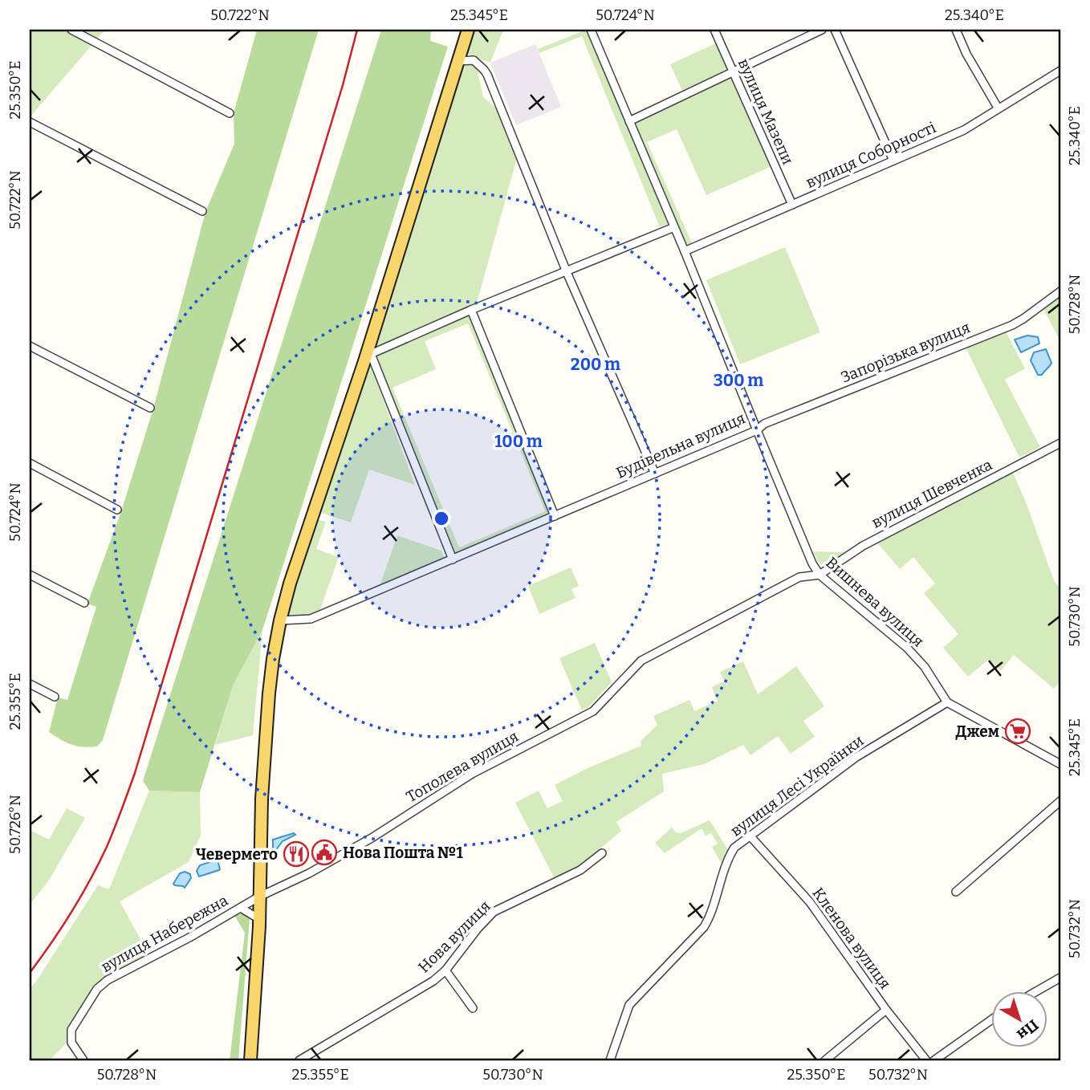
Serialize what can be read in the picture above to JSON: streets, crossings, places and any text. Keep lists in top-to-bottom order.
{
  "streets": {
    "street": [
      "вулиця Мазепи",
      "вулиця Соборності",
      "Запорізька вулиця",
      "Будівельна вулиця",
      "вулиця Шевченка",
      "Вишнева вулиця",
      "Тополева вулиця",
      "вулиця Лесі Українки",
      "вулиця Набережна",
      "Нова вулиця",
      "Кленова вулиця"
    ]
  },
  "crossings": [
    ["вулиця Мазепи", "вулиця Соборності"],
    ["вулиця Соборності", "Будівельна вулиця"],
    ["Запорізька вулиця", "Будівельна вулиця"],
    ["Запорізька вулиця", "Вишнева вулиця"],
    ["Будівельна вулиця", "Вишнева вулиця"],
    ["вулиця Шевченка", "Вишнева вулиця"],
    ["вулиця Шевченка", "Тополева вулиця"],
    ["Вишнева вулиця", "Тополева вулиця"],
    ["Вишнева вулиця", "вулиця Лесі Українки"],
    ["Тополева вулиця", "вулиця Набережна"],
    ["вулиця Лесі Українки", "Кленова вулиця"]
  ],
  "places": {
    "supermarket": ["Джем"],
    "public building": ["Нова Пошта №1"],
    "restaurant": ["Чевермето"]
  },
  "north": "bottom right",
  "coordinates": [
    "50.722°N",
    "25.345°E",
    "50.724°N",
    "25.340°E",
    "25.350°E",
    "50.728°N",
    "50.730°N",
    "25.355°E",
    "50.726°N",
    "50.732°N"
  ],
  "rings": ["200 m", "300 m", "100 m"]
}
